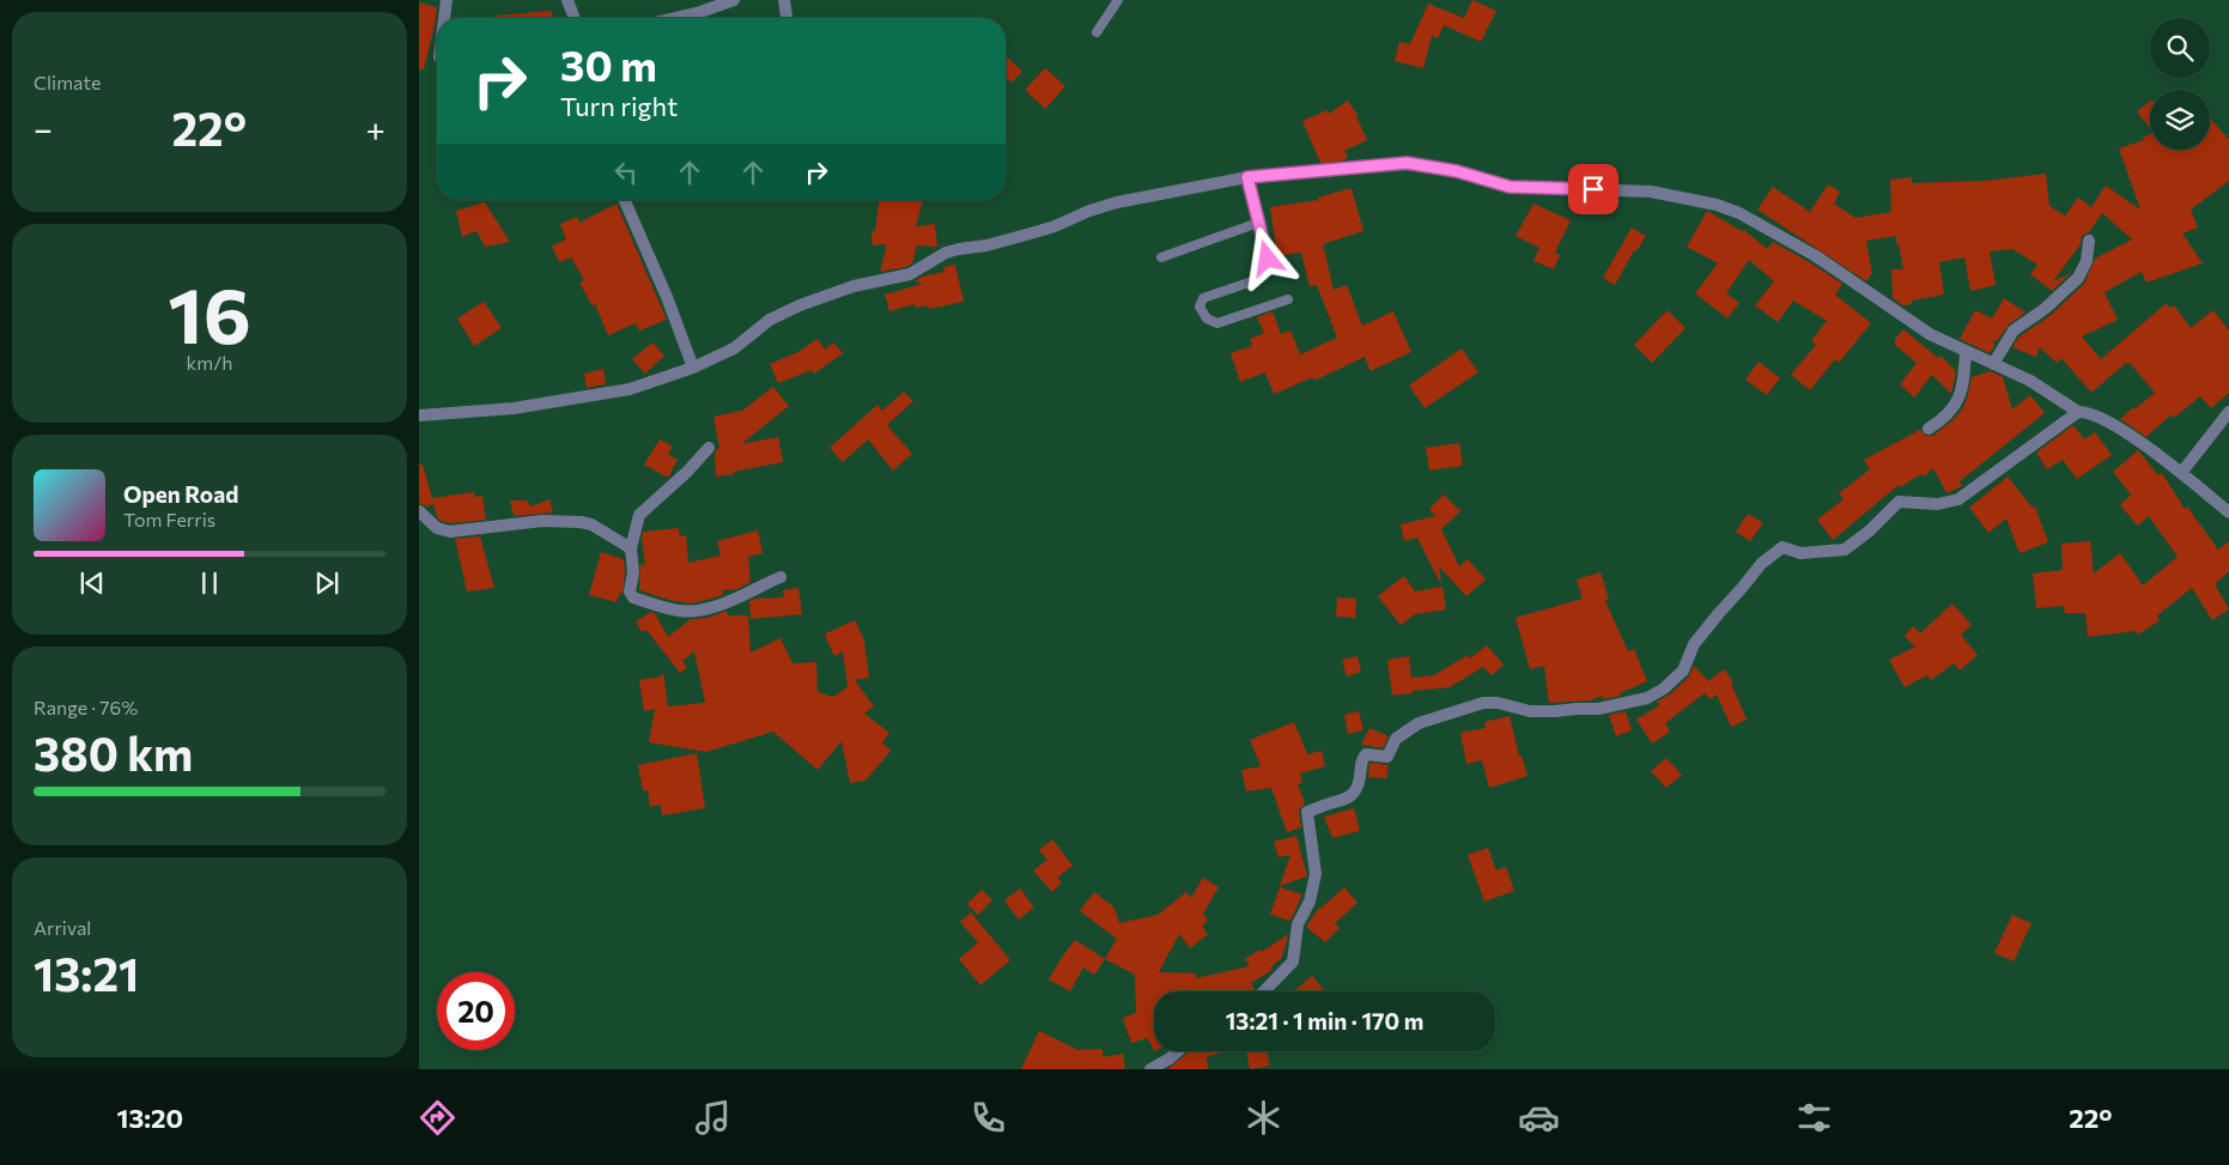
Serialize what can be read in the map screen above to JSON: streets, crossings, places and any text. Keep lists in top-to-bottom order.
{
  "page": {
    "tile": [
      "Climate",
      ["16", "km/h"],
      ["Range · 76%", "380 km"],
      ["Arrival", "13:21"]
    ],
    "turn": ["30 m", "Turn right"],
    "heat": ["−", "22°", "+"],
    "song": ["Open Road", "Tom Ferris"],
    "limit": "20",
    "trip": "13:21 · 1 min · 170 m",
    "tabs": ["13:20", "22°"]
  }
}
